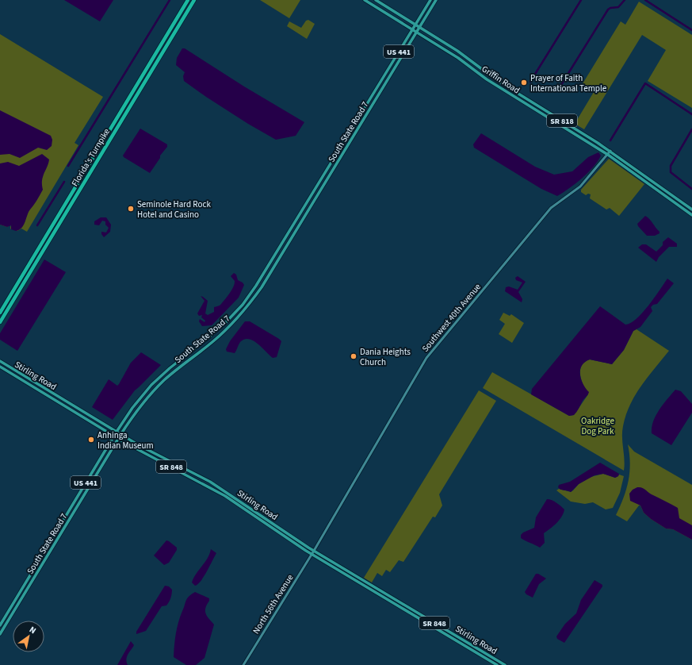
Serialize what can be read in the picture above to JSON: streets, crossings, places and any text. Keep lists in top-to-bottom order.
{
  "streets": {
    "highway": ["Florida's Turnpike"],
    "main road": [
      "US 441",
      "Griffin Road",
      "SR 818",
      "South State Road 7",
      "Stirling Road",
      "SR 848"
    ],
    "street": ["Southwest 40th Avenue", "North 56th Avenue"]
  },
  "crossings": [
    ["Griffin Road", "South State Road 7"],
    ["Griffin Road", "Southwest 40th Avenue"],
    ["South State Road 7", "Stirling Road"],
    ["Southwest 40th Avenue", "Stirling Road"],
    ["Southwest 40th Avenue", "North 56th Avenue"],
    ["Stirling Road", "North 56th Avenue"]
  ],
  "parks": ["Oakridge Dog Park"],
  "places": [
    "Prayer of Faith International Temple",
    "Seminole Hard Rock Hotel and Casino",
    "Dania Heights Church",
    "Anhinga Indian Museum"
  ],
  "north": "top right"
}
